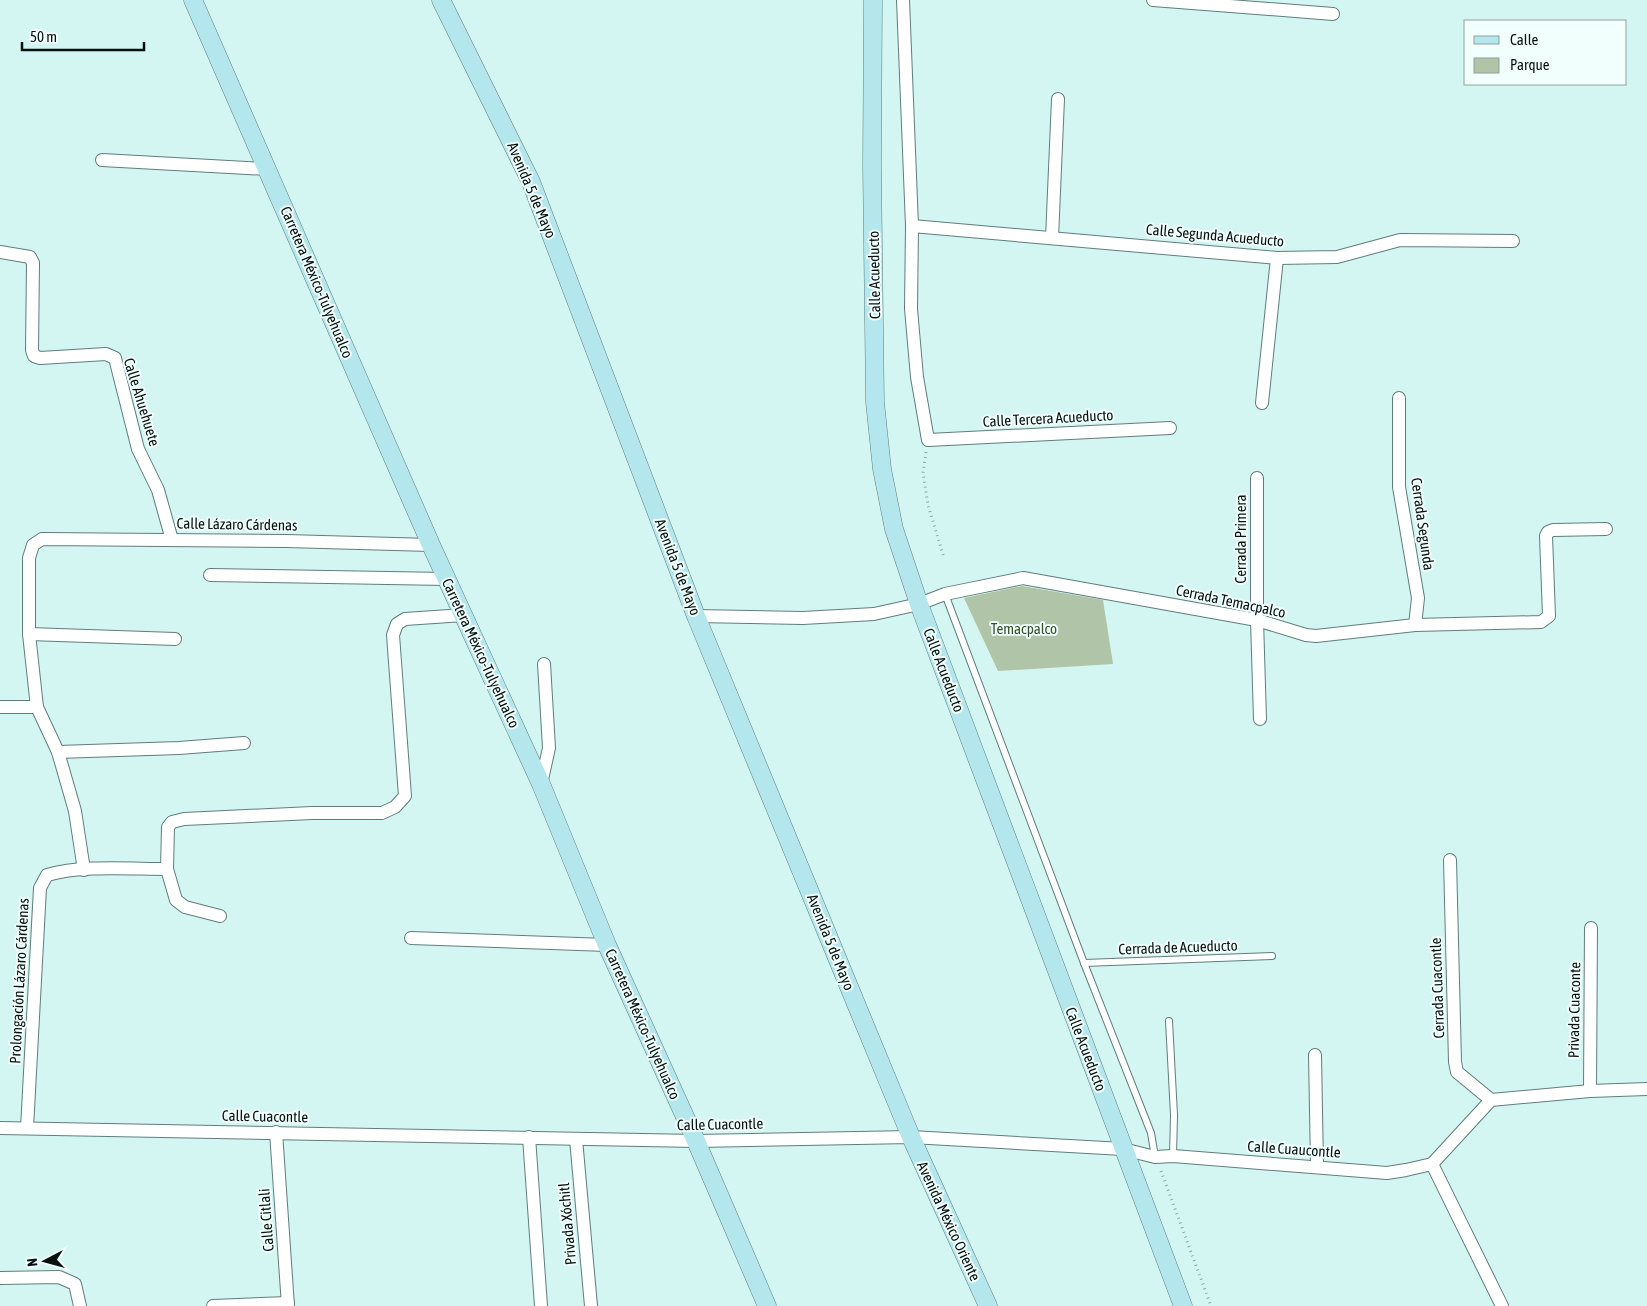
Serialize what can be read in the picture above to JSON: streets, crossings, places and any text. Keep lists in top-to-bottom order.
{
  "streets": {
    "main road": [
      "Avenida 5 de Mayo",
      "Calle Acueducto",
      "Carretera México-Tulyehualco",
      "Avenida México Oriente"
    ],
    "street": [
      "Calle Segunda Acueducto",
      "Calle Ahuehuete",
      "Calle Tercera Acueducto",
      "Calle Lázaro Cárdenas",
      "Cerrada Segunda",
      "Cerrada Primera",
      "Cerrada Temacpalco",
      "Prolongación Lázaro Cárdenas",
      "Cerrada Cuacontle",
      "Privada Cuaconte",
      "Calle Cuacontle",
      "Calle Cuaucontle",
      "Calle Citlali",
      "Privada Xóchitl"
    ],
    "lane": ["Cerrada de Acueducto"]
  },
  "crossings": [
    ["Avenida 5 de Mayo", "Cerrada Temacpalco"],
    ["Avenida 5 de Mayo", "Calle Cuacontle"],
    ["Avenida 5 de Mayo", "Calle Cuaucontle"],
    ["Avenida 5 de Mayo", "Avenida México Oriente"],
    ["Calle Acueducto", "Cerrada Temacpalco"],
    ["Calle Acueducto", "Cerrada de Acueducto"],
    ["Calle Acueducto", "Calle Cuaucontle"],
    ["Carretera México-Tulyehualco", "Calle Lázaro Cárdenas"],
    ["Carretera México-Tulyehualco", "Calle Cuacontle"],
    ["Calle Ahuehuete", "Calle Lázaro Cárdenas"],
    ["Cerrada Segunda", "Cerrada Temacpalco"],
    ["Cerrada Primera", "Cerrada Temacpalco"],
    ["Prolongación Lázaro Cárdenas", "Calle Cuacontle"],
    ["Calle Cuacontle", "Calle Cuaucontle"],
    ["Calle Cuacontle", "Calle Citlali"],
    ["Calle Cuacontle", "Avenida México Oriente"],
    ["Calle Cuacontle", "Privada Xóchitl"],
    ["Calle Cuaucontle", "Avenida México Oriente"]
  ],
  "parks": ["Temacpalco"],
  "legend": ["Calle", "Parque"],
  "scale_bar": "50 m",
  "north": "left"
}
